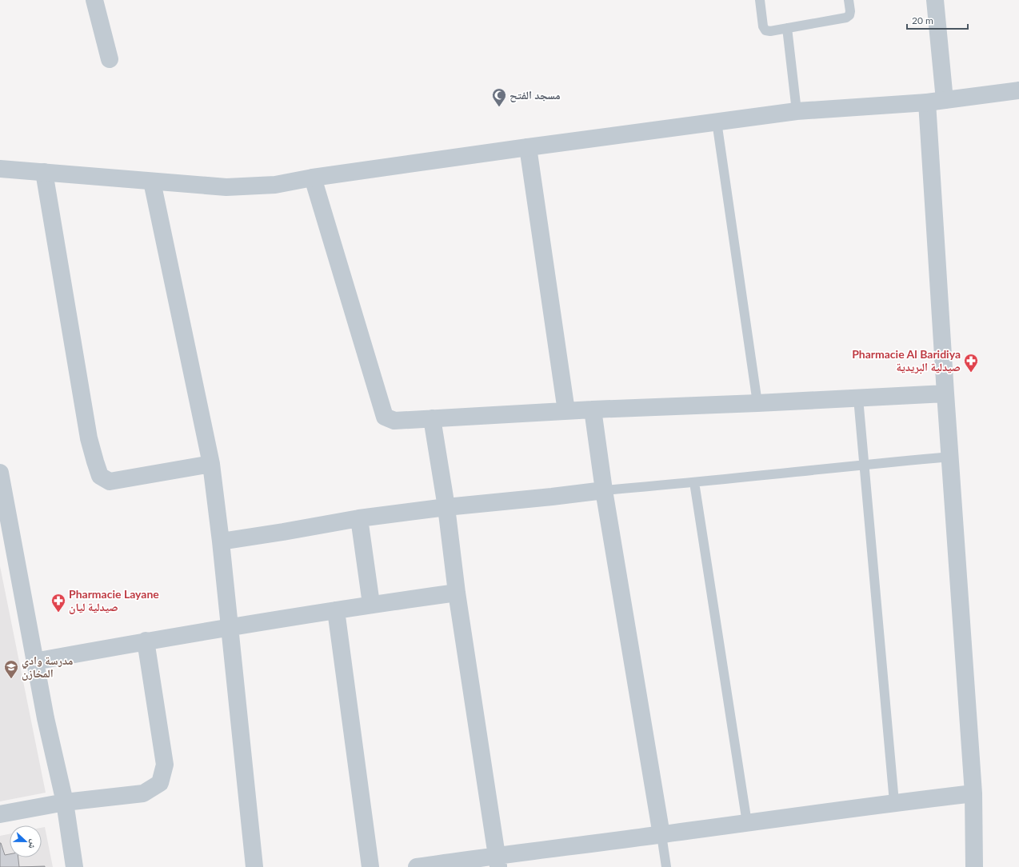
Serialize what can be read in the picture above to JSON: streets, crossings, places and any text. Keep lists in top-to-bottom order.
{
  "places": {
    "mosque": ["مسجد الفتح"],
    "pharmacy": ["Pharmacie Al Baridiya صيدلية البريدية", "Pharmacie Layane صيدلية ليان"],
    "school or university": ["مدرسة وادي المخازن"]
  },
  "scale_bar": "20 m",
  "north": "right"
}
